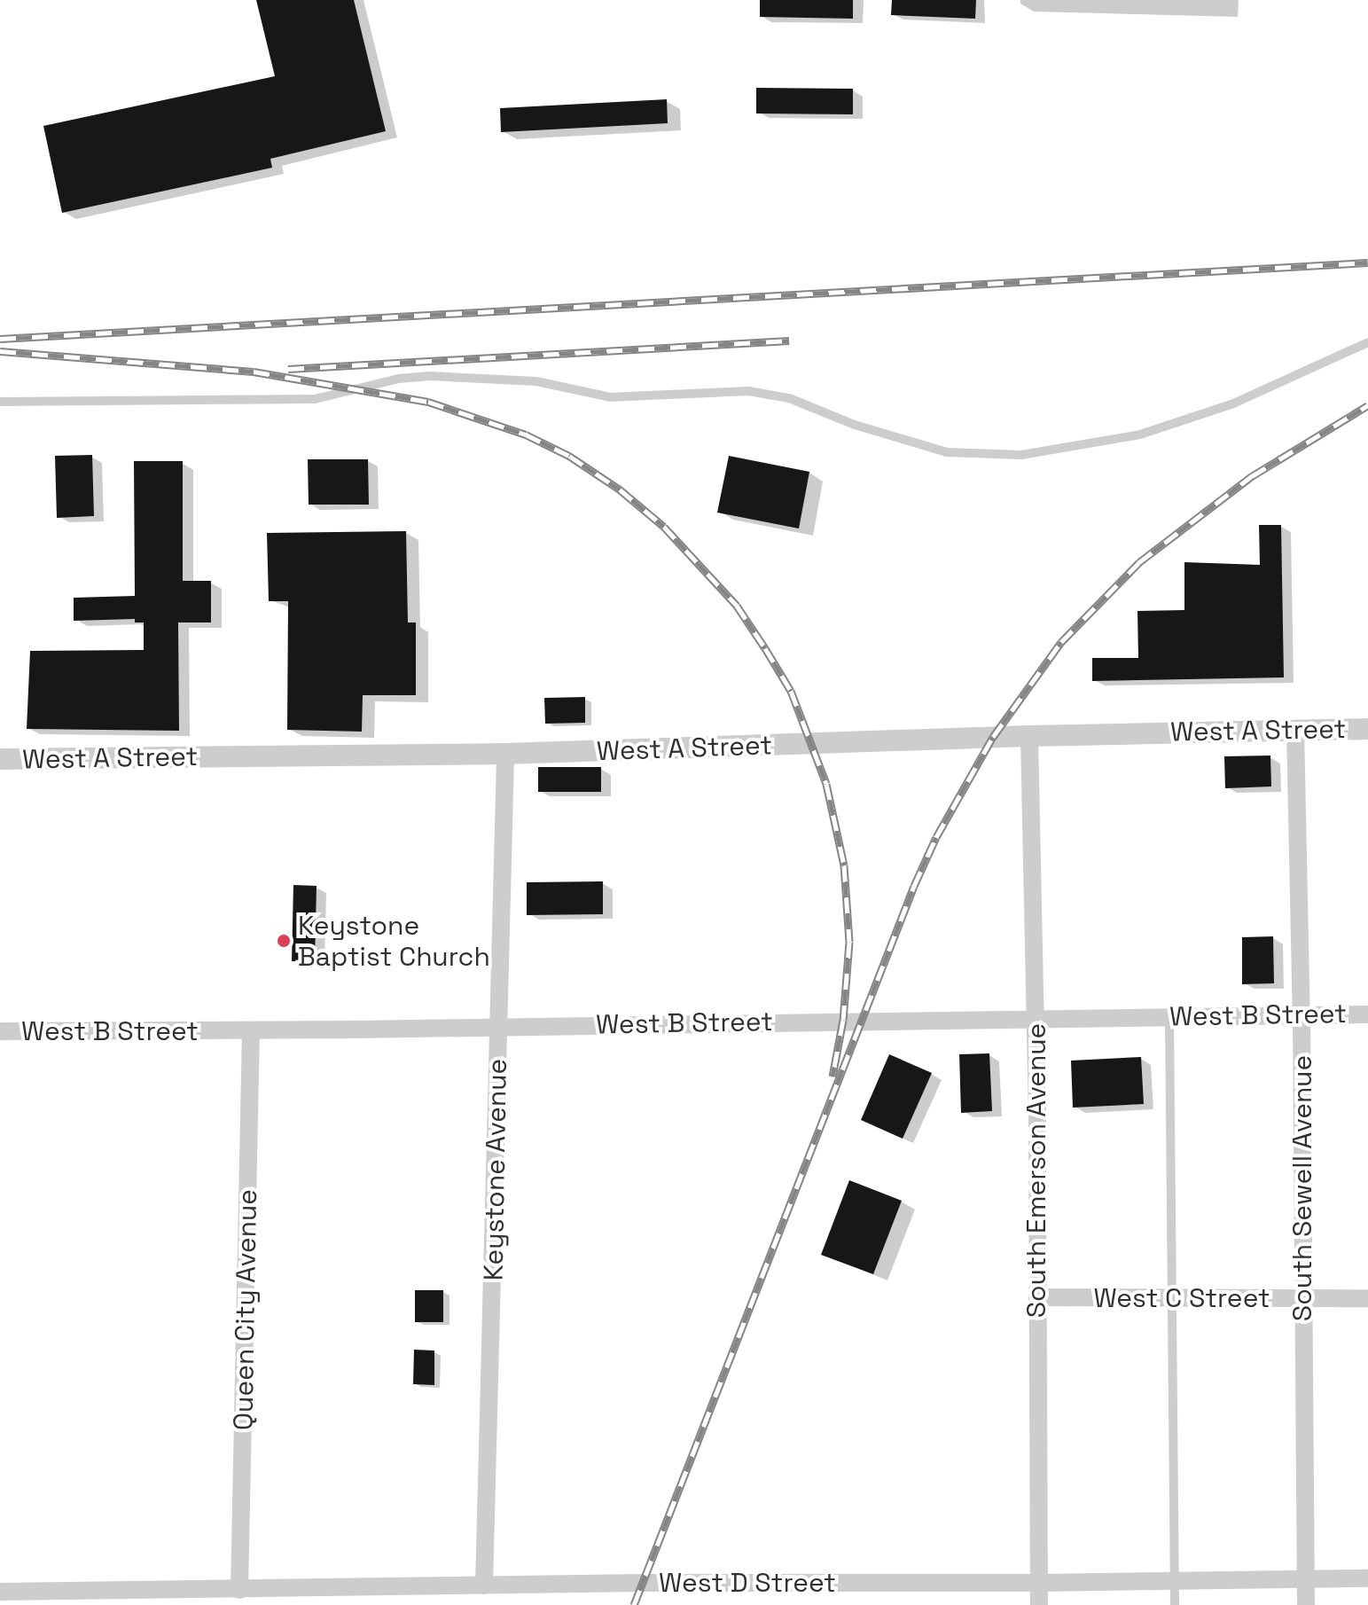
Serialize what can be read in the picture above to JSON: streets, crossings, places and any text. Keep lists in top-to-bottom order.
{
  "streets": {
    "street": [
      "West A Street",
      "West B Street",
      "Keystone Avenue",
      "South Emerson Avenue",
      "South Sewell Avenue",
      "West C Street",
      "Queen City Avenue",
      "West D Street"
    ]
  },
  "crossings": [
    ["West A Street", "Keystone Avenue"],
    ["West A Street", "South Emerson Avenue"],
    ["West A Street", "South Sewell Avenue"],
    ["West B Street", "Keystone Avenue"],
    ["West B Street", "South Emerson Avenue"],
    ["West B Street", "South Sewell Avenue"],
    ["West B Street", "Queen City Avenue"],
    ["Keystone Avenue", "West D Street"],
    ["South Emerson Avenue", "West C Street"],
    ["South Emerson Avenue", "West D Street"],
    ["South Sewell Avenue", "West C Street"],
    ["South Sewell Avenue", "West D Street"],
    ["Queen City Avenue", "West D Street"]
  ],
  "places": ["Keystone Baptist Church"]
}
